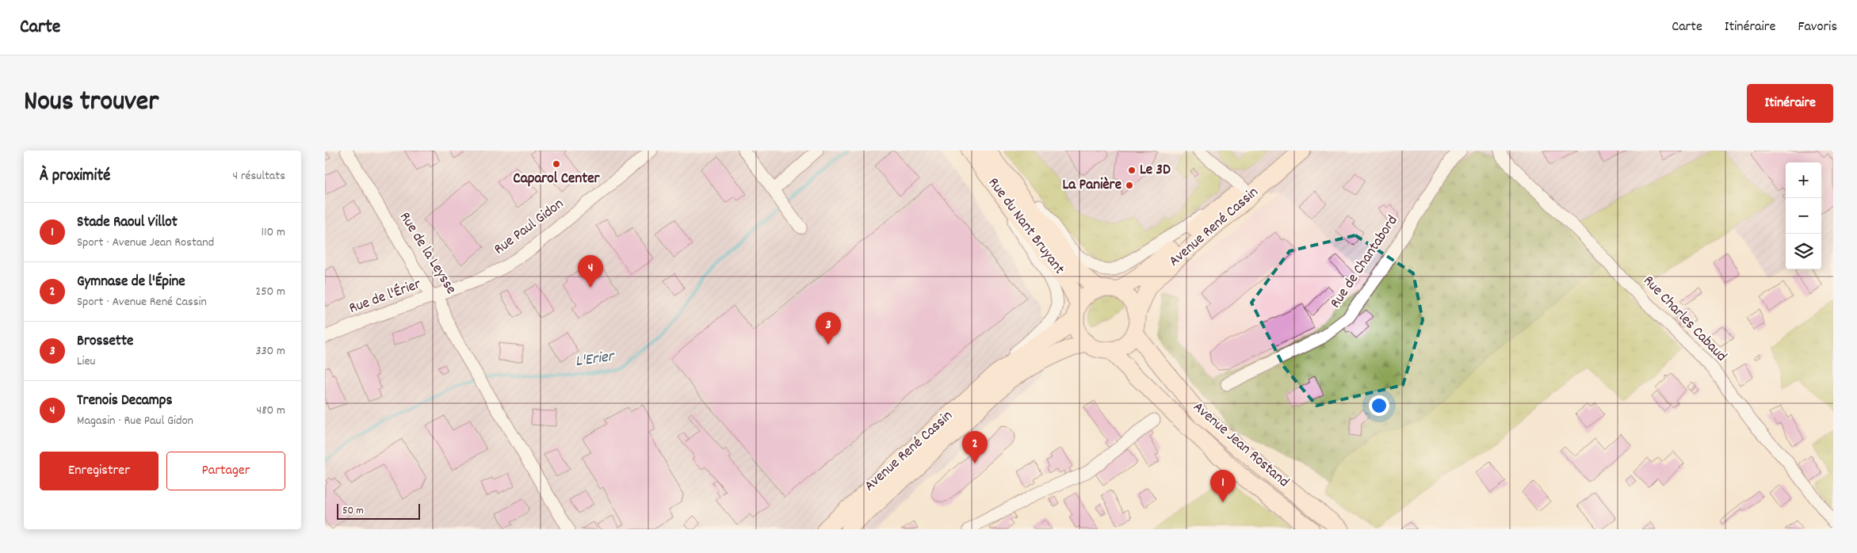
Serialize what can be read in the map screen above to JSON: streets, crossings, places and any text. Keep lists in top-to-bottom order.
{
  "streets": {
    "main road": ["Rue du Nant Bruyant", "Avenue René Cassin", "Avenue Jean Rostand"],
    "street": [
      "Rue Paul Gidon",
      "Rue de la Leysse",
      "Rue de Chantabord",
      "Rue de l'Érier",
      "Rue Charles Cabaud"
    ]
  },
  "crossings": [
    ["Rue du Nant Bruyant", "Avenue René Cassin"],
    ["Rue du Nant Bruyant", "Avenue Jean Rostand"],
    ["Rue Paul Gidon", "Rue de la Leysse"],
    ["Rue Paul Gidon", "Rue de l'Érier"],
    ["Avenue René Cassin", "Avenue Jean Rostand"],
    ["Rue de la Leysse", "Rue de l'Érier"]
  ],
  "water": ["L'Erier"],
  "places": ["Caparol Center", "Le 3D", "La Panière"],
  "scale_bar": "50 m",
  "page": {
    "header": "Carte",
    "nav": ["Carte", "Itinéraire", "Favoris"],
    "title": "Nous trouver",
    "buttons": [
      "Itinéraire",
      ["Enregistrer", "Partager"]
    ],
    "heading": ["À proximité", "4 résultats"],
    "map_buttons": ["+", "−"],
    "list": [
      {
        "mark": "1",
        "name": "Stade Raoul Villot",
        "note": "Sport · Avenue Jean Rostand",
        "value": "110 m"
      },
      {
        "mark": "2",
        "name": "Gymnase de l'Épine",
        "note": "Sport · Avenue René Cassin",
        "value": "250 m"
      },
      {
        "mark": "3",
        "name": "Brossette",
        "note": "Lieu",
        "value": "330 m"
      },
      {
        "mark": "4",
        "name": "Trenois Decamps",
        "note": "Magasin · Rue Paul Gidon",
        "value": "480 m"
      }
    ],
    "pins": [
      "4",
      "3",
      "2",
      "1"
    ],
    "scale": "50 m"
  }
}
